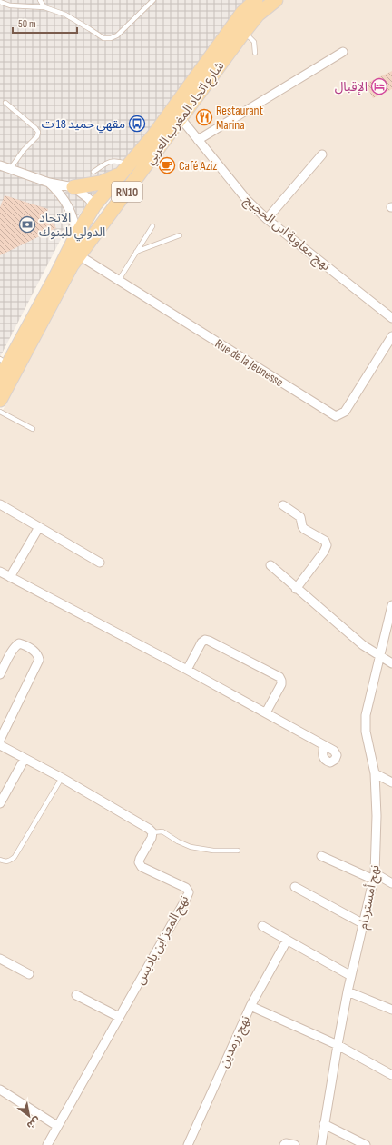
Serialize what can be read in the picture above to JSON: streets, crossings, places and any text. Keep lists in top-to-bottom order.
{
  "streets": {
    "main road": ["شارع اتحاد المغرب العربي", "RN10"],
    "street": [
      "نهج معاوية ابن الحجيج",
      "Rue de la Jeunesse",
      "نهج أمستردام",
      "نهج المعز ابن باديس",
      "نهج زرمدين"
    ]
  },
  "crossings": [
    ["شارع اتحاد المغرب العربي", "نهج معاوية ابن الحجيج"],
    ["شارع اتحاد المغرب العربي", "Rue de la Jeunesse"]
  ],
  "places": {
    "hotel": ["الإقبال"],
    "restaurant": ["Restaurant Marina"],
    "bus stop": ["مقهي حميد 18 ت"],
    "cafe": ["Café Aziz"],
    "bank": ["الاتحاد الدولي للبنوك"]
  },
  "scale_bar": "50 m",
  "north": "bottom right"
}
